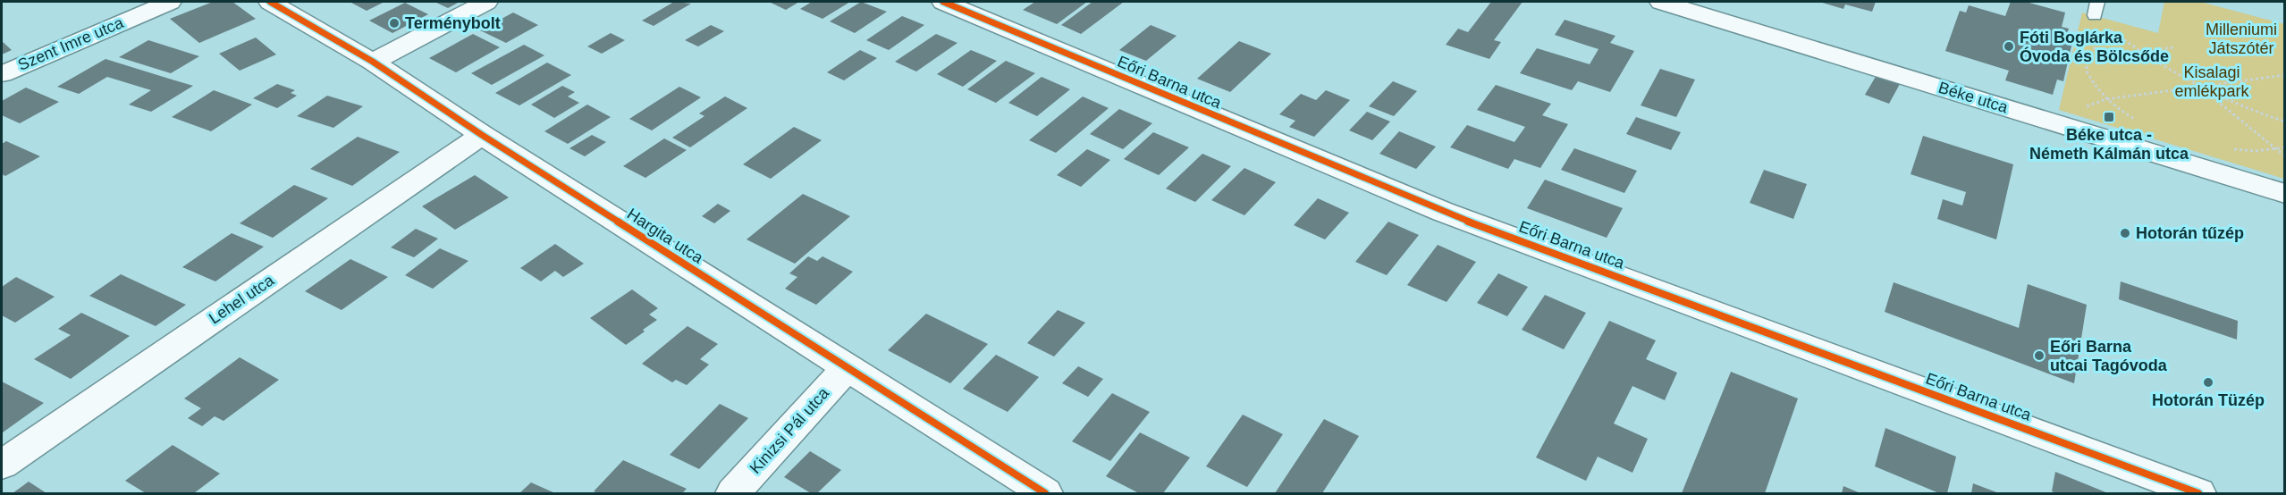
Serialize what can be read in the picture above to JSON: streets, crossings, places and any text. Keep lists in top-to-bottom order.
{
  "streets": {
    "street": [
      "Szent Imre utca",
      "Eőri Barna utca",
      "Béke utca",
      "Hargita utca",
      "Lehel utca",
      "Kinizsi Pál utca"
    ]
  },
  "crossings": [
    ["Hargita utca", "Lehel utca"],
    ["Hargita utca", "Kinizsi Pál utca"]
  ],
  "parks": ["Milleniumi Játszótér", "Kisalagi emlékpark"],
  "places": {
    "other": [
      "Terménybolt",
      "Fóti Boglárka Óvoda és Bölcsőde",
      "Hotorán tűzép",
      "Eőri Barna utcai Tagóvoda",
      "Hotorán Tüzép"
    ],
    "transit": ["Béke utca - Németh Kálmán utca"]
  }
}
